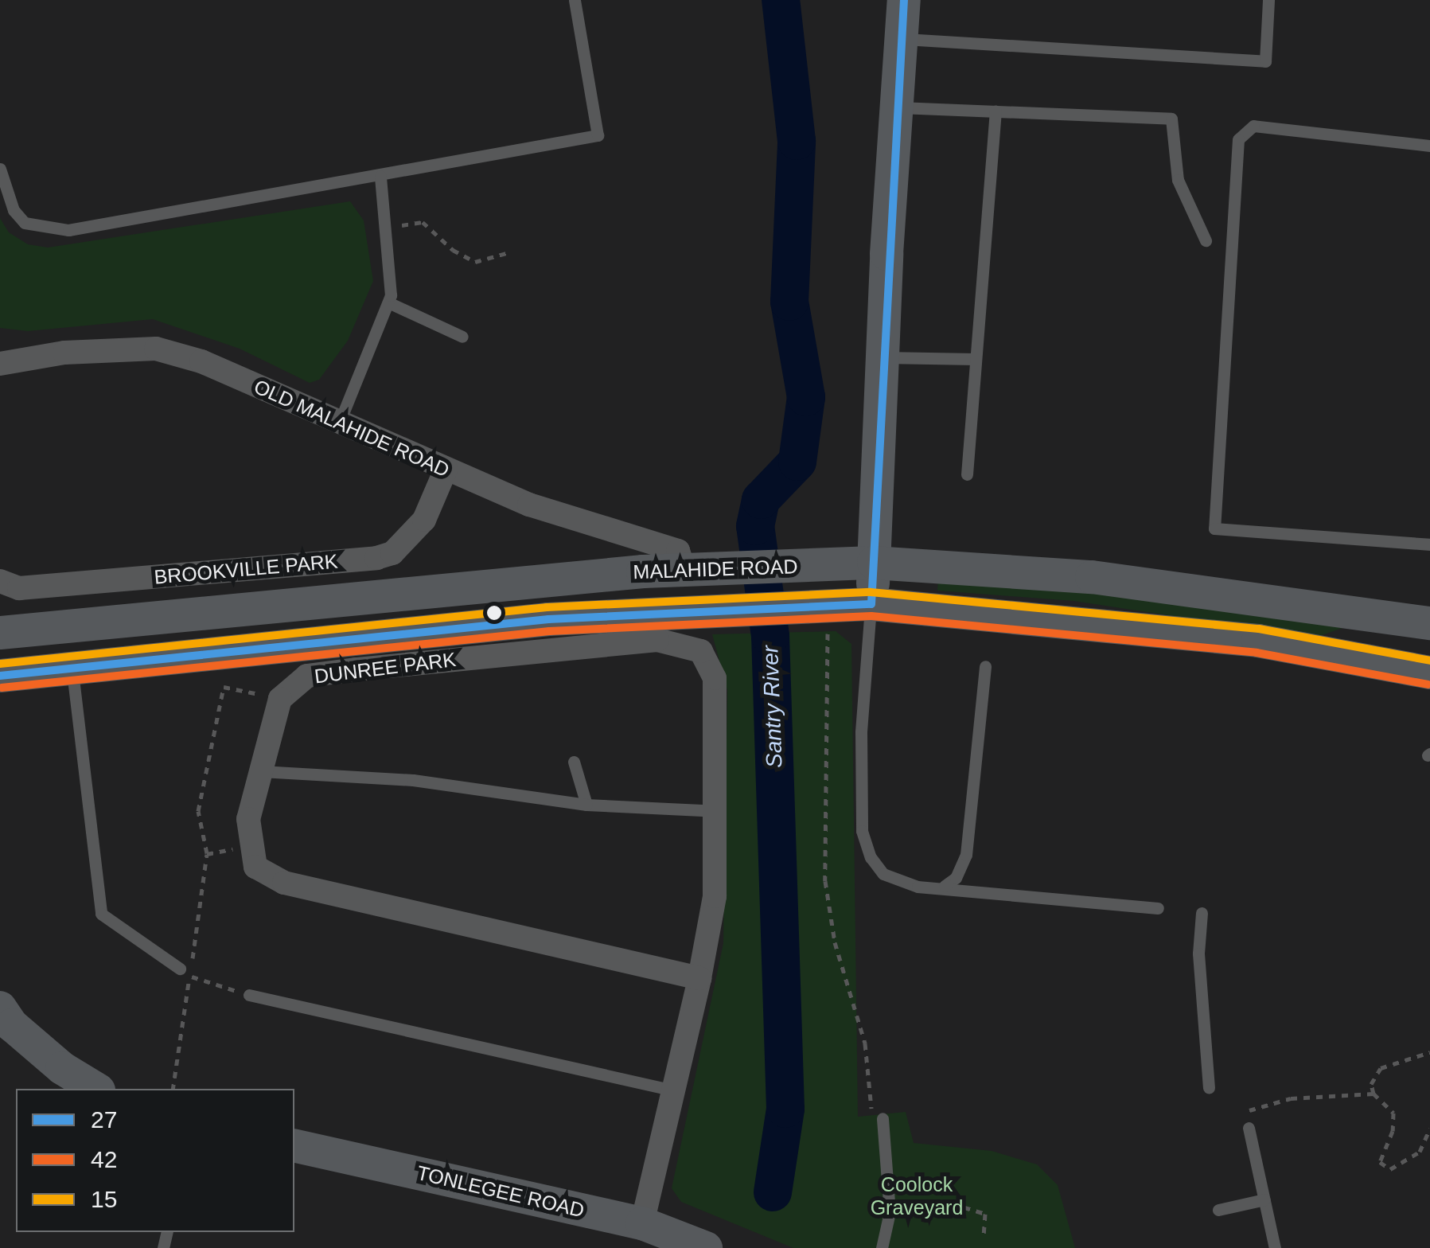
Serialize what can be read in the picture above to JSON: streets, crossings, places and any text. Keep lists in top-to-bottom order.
{
  "streets": {
    "main road": ["MALAHIDE ROAD", "TONLEGEE ROAD"],
    "street": ["OLD MALAHIDE ROAD", "BROOKVILLE PARK", "DUNREE PARK"]
  },
  "crossings": [
    ["OLD MALAHIDE ROAD", "BROOKVILLE PARK"],
    ["OLD MALAHIDE ROAD", "MALAHIDE ROAD"],
    ["DUNREE PARK", "TONLEGEE ROAD"]
  ],
  "water": ["Santry River"],
  "parks": ["Coolock Graveyard"],
  "lines": ["transit line 27", "transit line 15", "transit line 42"],
  "legend": ["27", "42", "15"]
}
